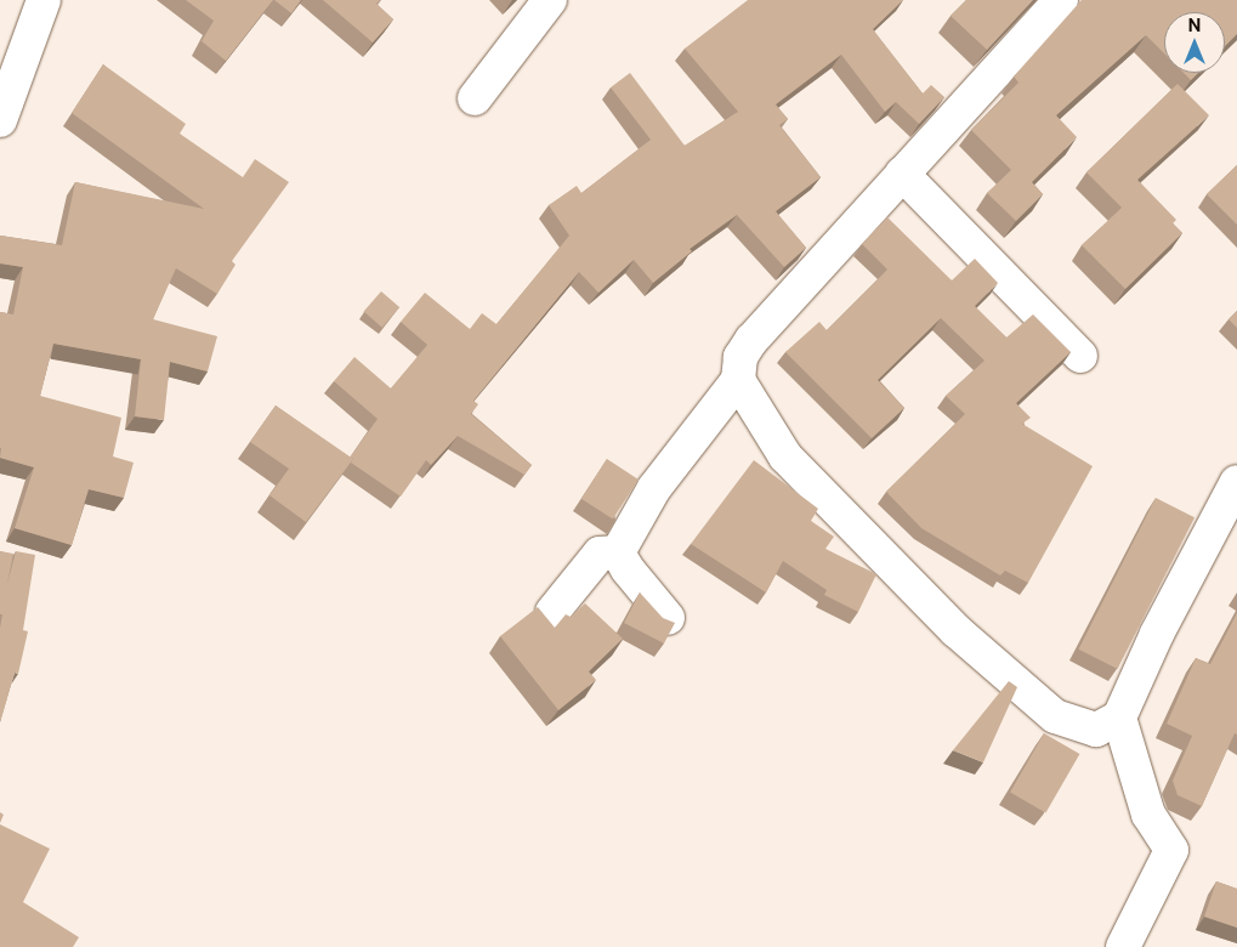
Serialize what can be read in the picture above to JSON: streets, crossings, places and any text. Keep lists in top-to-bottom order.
{
  "north": "top"
}
